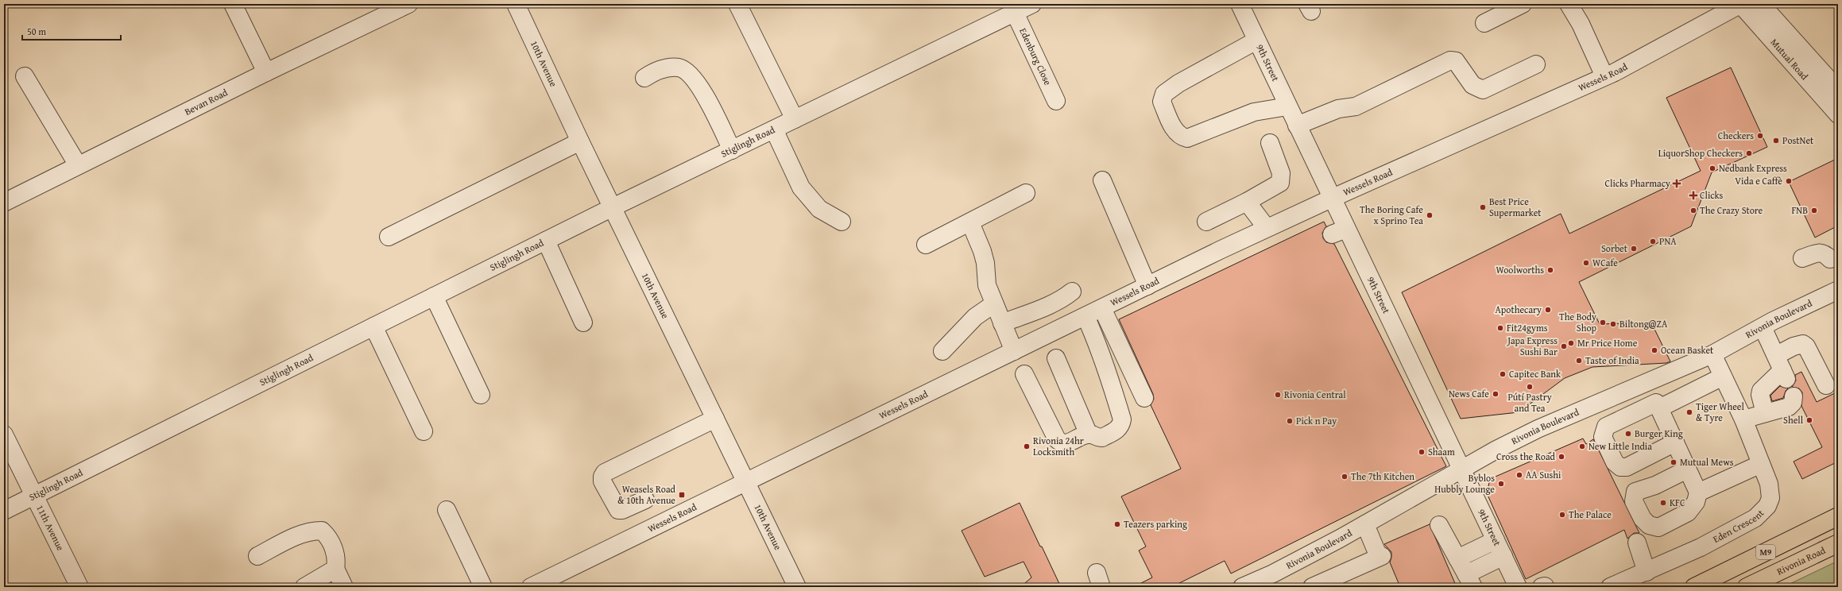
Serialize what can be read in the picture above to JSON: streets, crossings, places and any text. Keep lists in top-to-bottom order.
{
  "streets": {
    "main road": ["M9", "Rivonia Road"],
    "street": [
      "Edenburg Close",
      "Mutual Road",
      "9th Street",
      "10th Avenue",
      "Wessels Road",
      "Bevan Road",
      "Stiglingh Road",
      "Rivonia Boulevard",
      "Eden Crescent",
      "11th Avenue"
    ]
  },
  "crossings": [
    ["Edenburg Close", "Stiglingh Road"],
    ["Mutual Road", "Wessels Road"],
    ["9th Street", "Wessels Road"],
    ["9th Street", "Rivonia Boulevard"],
    ["10th Avenue", "Wessels Road"],
    ["10th Avenue", "Stiglingh Road"],
    ["Stiglingh Road", "11th Avenue"],
    ["Rivonia Boulevard", "Eden Crescent"]
  ],
  "places": {
    "other": [
      "Checkers",
      "PostNet",
      "LiquorShop Checkers",
      "Nedbank Express",
      "Vida e Caffè",
      "Best Price Supermarket",
      "The Crazy Store",
      "FNB",
      "The Boring Cafe x Sprino Tea",
      "PNA",
      "Sorbet",
      "WCafe",
      "Woolworths",
      "Apothecary",
      "The Body Shop",
      "Biltong@ZA",
      "Fit24gyms",
      "Mr Price Home",
      "Japa Express Sushi Bar",
      "Ocean Basket",
      "Taste of India",
      "Capitec Bank",
      "Pútí Pastry and Tea",
      "News Cafe",
      "Rivonia Central",
      "Tiger Wheel & Tyre",
      "Shell",
      "Pick n Pay",
      "Burger King",
      "Rivonia 24hr Locksmith",
      "New Little India",
      "Shaam",
      "Cross the Road",
      "Mutual Mews",
      "AA Sushi",
      "The 7th Kitchen",
      "Byblos Hubbly Lounge",
      "KFC",
      "The Palace",
      "Teazers parking"
    ],
    "health": ["Clicks Pharmacy", "Clicks"],
    "transit": ["Weasels Road & 10th Avenue"]
  },
  "scale_bar": "50 m"
}
